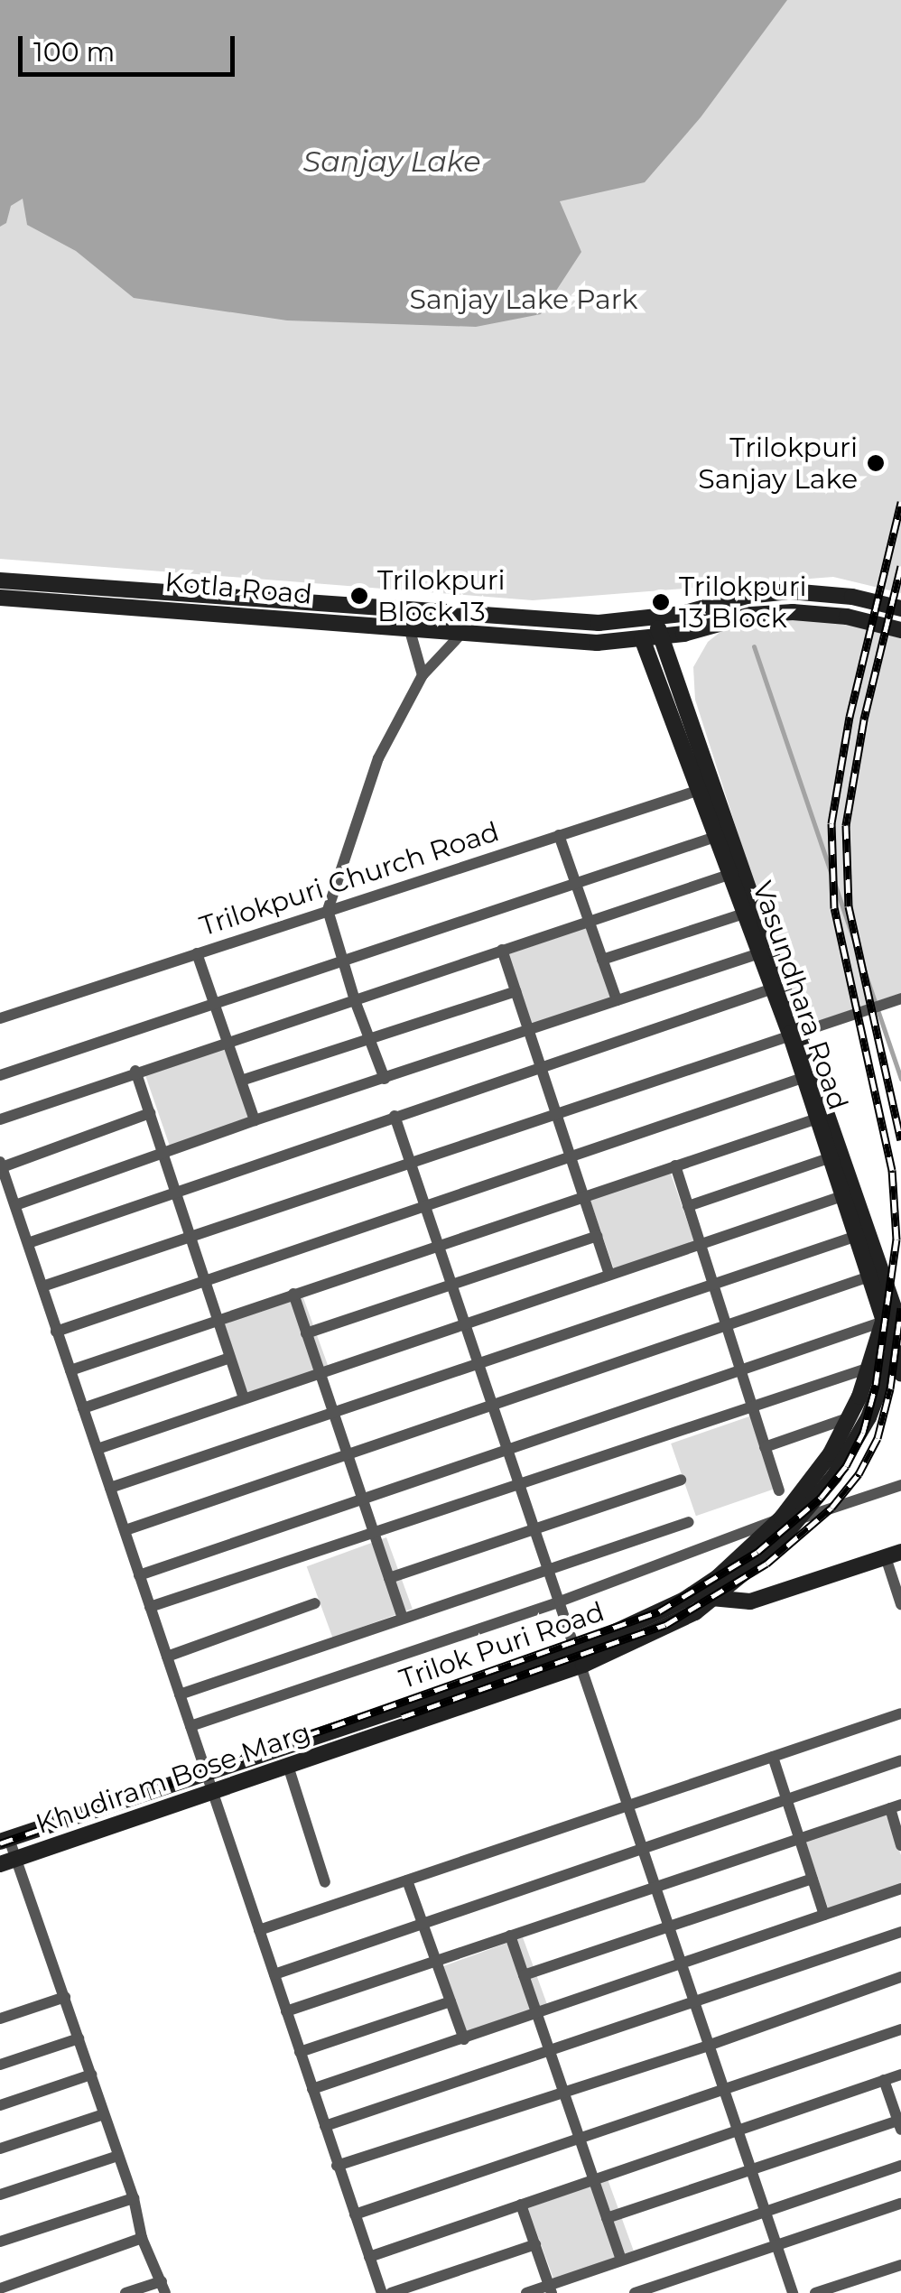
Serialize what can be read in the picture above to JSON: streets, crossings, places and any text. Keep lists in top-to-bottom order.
{
  "streets": {
    "street": [
      "Kotla Road",
      "Trilokpuri Church Road",
      "Vasundhara Road",
      "Trilok Puri Road",
      "Khudiram Bose Marg"
    ]
  },
  "crossings": [
    ["Kotla Road", "Vasundhara Road"],
    ["Trilokpuri Church Road", "Vasundhara Road"],
    ["Vasundhara Road", "Trilok Puri Road"],
    ["Trilok Puri Road", "Khudiram Bose Marg"]
  ],
  "water": ["Sanjay Lake"],
  "parks": ["Sanjay Lake Park"],
  "places": ["Trilokpuri Sanjay Lake", "Trilokpuri Block 13", "Trilokpuri 13 Block"],
  "scale_bar": "100 m"
}
